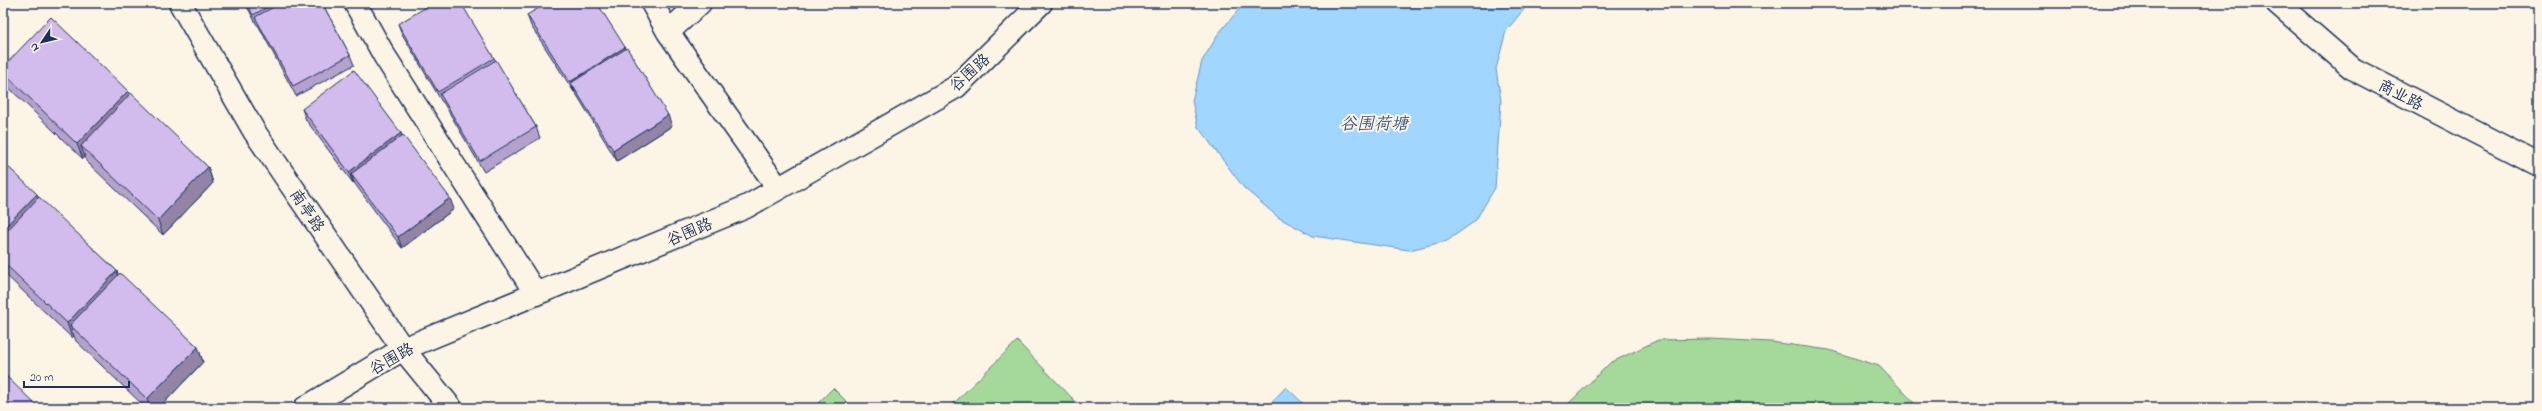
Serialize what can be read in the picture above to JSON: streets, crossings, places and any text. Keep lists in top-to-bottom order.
{
  "streets": {
    "street": ["谷围路", "商业路", "南亭路"]
  },
  "crossings": [
    ["谷围路", "南亭路"]
  ],
  "water": ["谷围荷塘"],
  "scale_bar": "20 m",
  "north": "bottom left"
}
